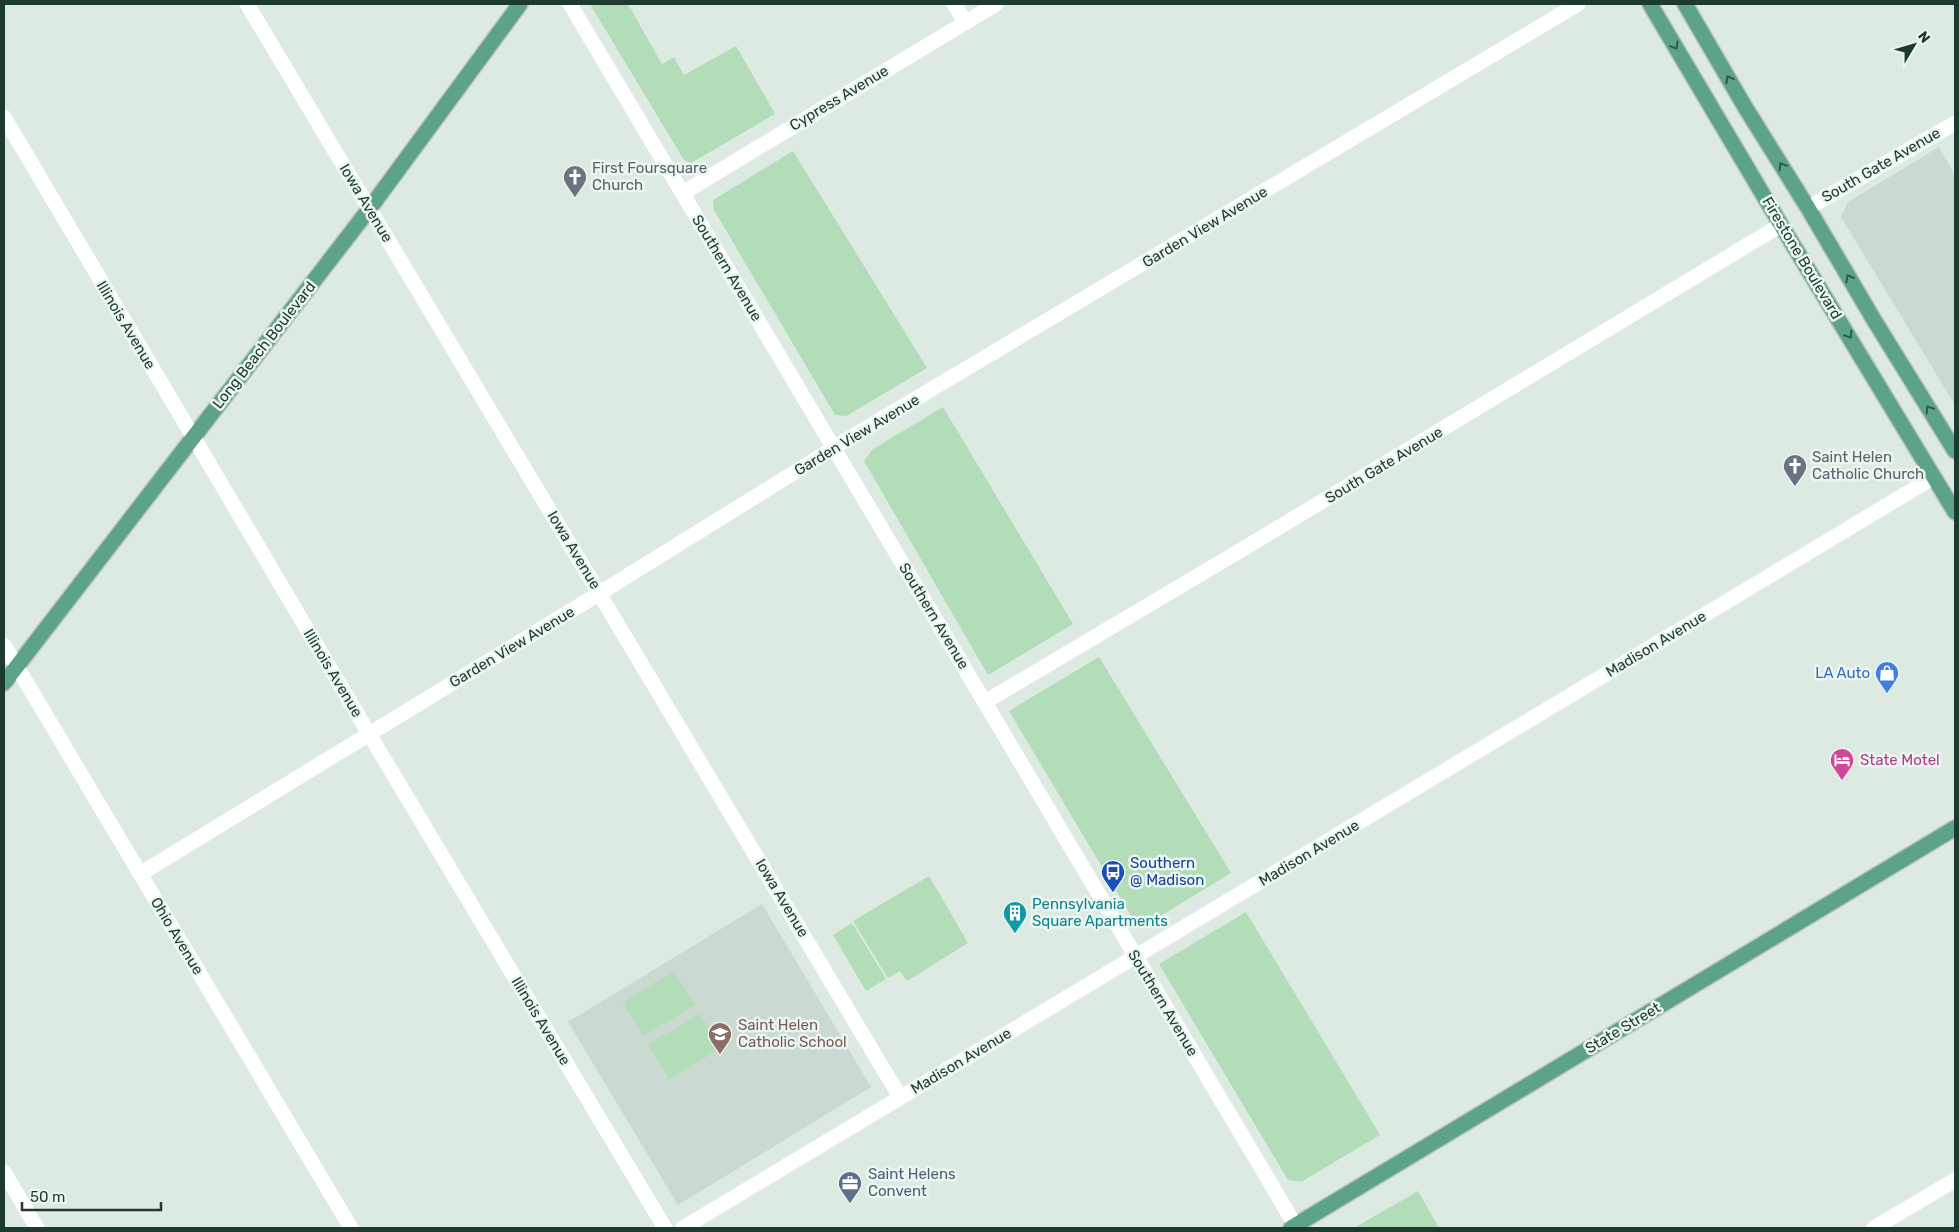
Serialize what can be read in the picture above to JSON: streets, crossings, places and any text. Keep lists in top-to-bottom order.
{
  "streets": {
    "main road": ["Firestone Boulevard", "Long Beach Boulevard", "State Street"],
    "street": [
      "Cypress Avenue",
      "South Gate Avenue",
      "Iowa Avenue",
      "Garden View Avenue",
      "Southern Avenue",
      "Illinois Avenue",
      "Madison Avenue",
      "Ohio Avenue"
    ]
  },
  "crossings": [
    ["Cypress Avenue", "Southern Avenue"],
    ["South Gate Avenue", "Firestone Boulevard"],
    ["South Gate Avenue", "Southern Avenue"],
    ["Iowa Avenue", "Garden View Avenue"],
    ["Iowa Avenue", "Long Beach Boulevard"],
    ["Iowa Avenue", "Madison Avenue"],
    ["Garden View Avenue", "Southern Avenue"],
    ["Garden View Avenue", "Illinois Avenue"],
    ["Garden View Avenue", "Ohio Avenue"],
    ["Firestone Boulevard", "Madison Avenue"],
    ["Southern Avenue", "Madison Avenue"],
    ["Southern Avenue", "State Street"],
    ["Illinois Avenue", "Long Beach Boulevard"],
    ["Long Beach Boulevard", "Ohio Avenue"]
  ],
  "places": {
    "church": ["First Foursquare Church", "Saint Helen Catholic Church"],
    "shop": ["LA Auto"],
    "hotel": ["State Motel"],
    "bus stop": ["Southern @ Madison"],
    "building": ["Pennsylvania Square Apartments"],
    "school or university": ["Saint Helen Catholic School"],
    "office": ["Saint Helens Convent"]
  },
  "scale_bar": "50 m",
  "north": "top right"
}
